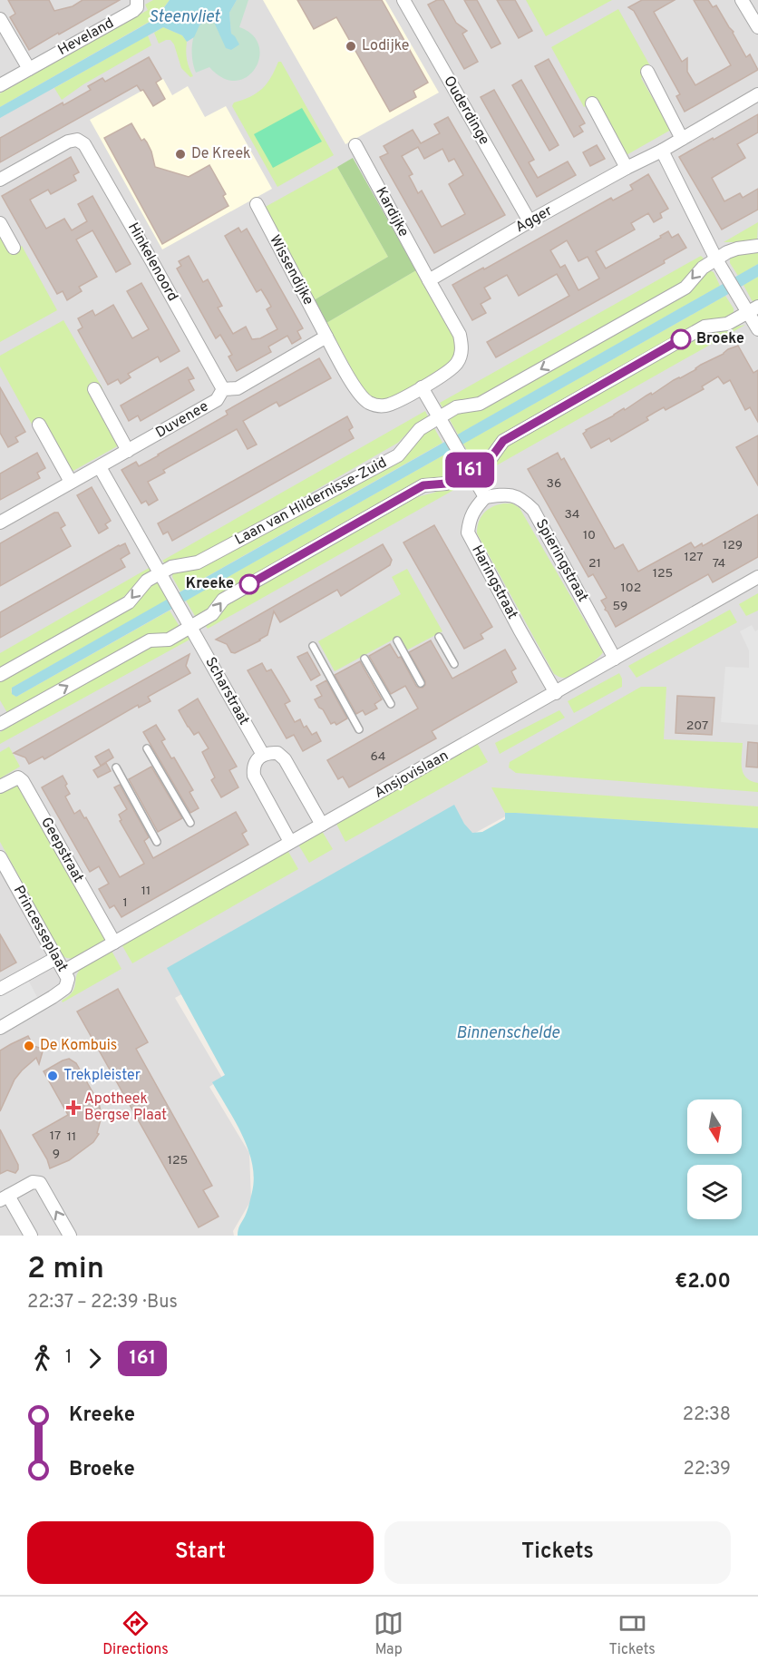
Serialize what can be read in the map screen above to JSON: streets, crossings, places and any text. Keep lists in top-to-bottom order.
{
  "streets": {
    "street": [
      "Heveland",
      "Ouderdinge",
      "Kardijke",
      "Agger",
      "Hinkelenoord",
      "Wissendijke",
      "Duvenee",
      "Laan van Hildernisse-Zuid",
      "Spieringstraat",
      "Haringstraat",
      "Scharstraat",
      "Ansjovislaan",
      "Geepstraat",
      "Princesseplaat"
    ]
  },
  "crossings": [
    ["Ouderdinge", "Agger"],
    ["Kardijke", "Agger"],
    ["Hinkelenoord", "Duvenee"],
    ["Wissendijke", "Duvenee"],
    ["Spieringstraat", "Haringstraat"],
    ["Spieringstraat", "Ansjovislaan"],
    ["Haringstraat", "Ansjovislaan"],
    ["Ansjovislaan", "Geepstraat"],
    ["Ansjovislaan", "Princesseplaat"]
  ],
  "water": ["Steenvliet", "Binnenschelde"],
  "places": {
    "other": [
      "Lodijke",
      "De Kreek",
      "Broeke",
      "Kreeke",
      "De Kombuis",
      "Trekpleister"
    ],
    "health": ["Apotheek Bergse Plaat"]
  },
  "lines": ["bus line 161"],
  "house_numbers": [
    "36",
    "34",
    "10",
    "129",
    "127",
    "21",
    "74",
    "125",
    "102",
    "59",
    "207",
    "64",
    "11",
    "1",
    "17",
    "11",
    "9",
    "125"
  ],
  "north": "bottom",
  "page": {
    "on_map": "161",
    "heading": ["2 min", "22:37 – 22:39 · Bus", "€2.00"],
    "legs": ["1", "161"],
    "list": [
      {
        "name": "Kreeke",
        "value": "22:38"
      },
      {
        "name": "Broeke",
        "value": "22:39"
      }
    ],
    "buttons": ["Start", "Tickets"],
    "tabs": ["Directions", "Map", "Tickets"]
  }
}
